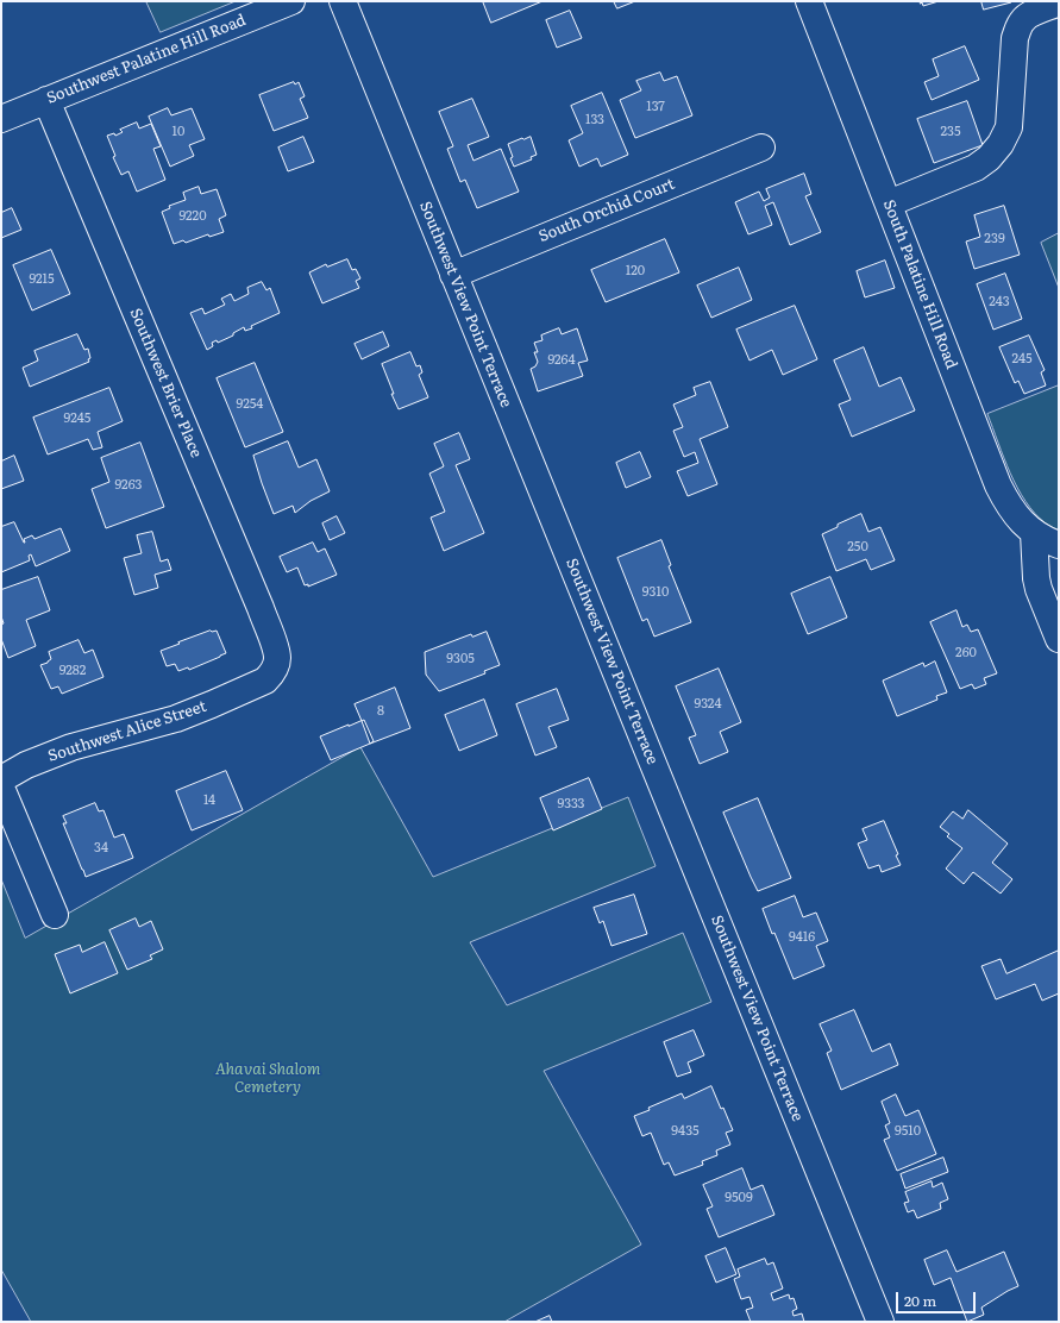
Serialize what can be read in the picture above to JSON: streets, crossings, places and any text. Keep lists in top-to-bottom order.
{
  "streets": {
    "street": [
      "Southwest Palatine Hill Road",
      "South Orchid Court",
      "South Palatine Hill Road",
      "Southwest View Point Terrace",
      "Southwest Brier Place",
      "Southwest Alice Street"
    ]
  },
  "crossings": [
    ["Southwest Palatine Hill Road", "Southwest Brier Place"],
    ["South Orchid Court", "Southwest View Point Terrace"],
    ["Southwest Brier Place", "Southwest Alice Street"]
  ],
  "parks": ["Ahavai Shalom Cemetery"],
  "house_numbers": [
    "137",
    "133",
    "10",
    "235",
    "9220",
    "239",
    "120",
    "9215",
    "243",
    "245",
    "9264",
    "9254",
    "9245",
    "9263",
    "250",
    "9310",
    "260",
    "9305",
    "9282",
    "9324",
    "8",
    "14",
    "9333",
    "34",
    "9416",
    "9435",
    "9510",
    "9509"
  ],
  "scale_bar": "20 m"
}
